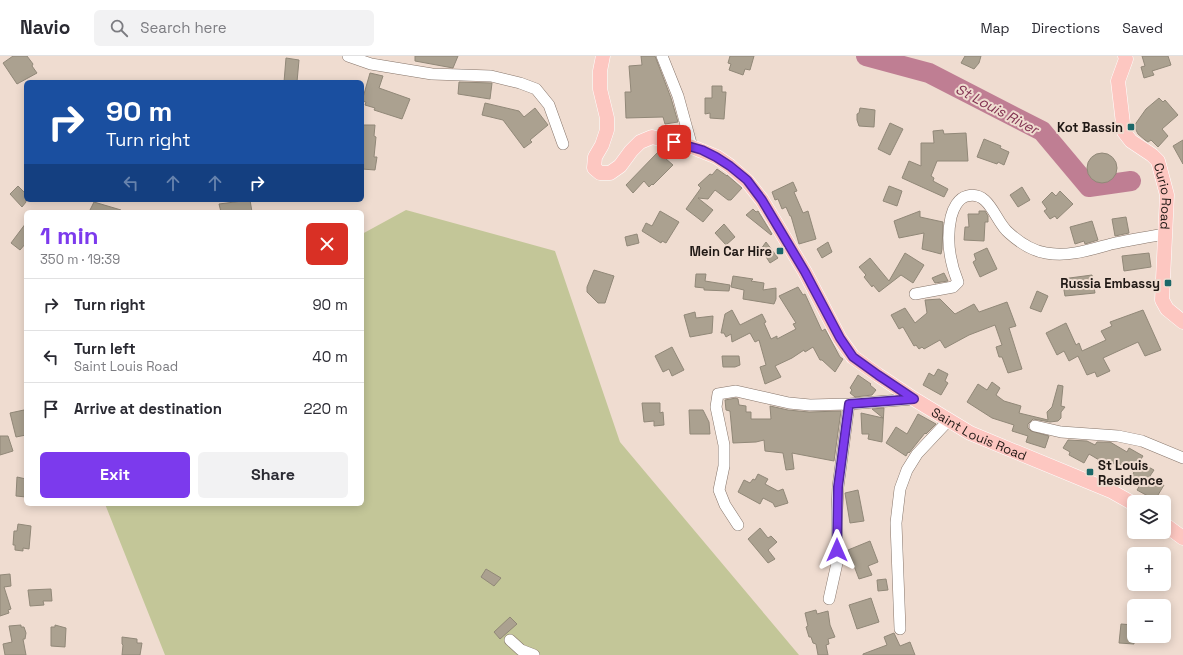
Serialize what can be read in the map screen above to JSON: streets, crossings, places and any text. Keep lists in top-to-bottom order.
{
  "streets": {
    "main road": ["Curio Road", "Saint Louis Road"]
  },
  "water": ["St Louis River"],
  "places": {
    "transit": [
      "Kot Bassin",
      "Mein Car Hire",
      "Russia Embassy",
      "St Louis Residence"
    ]
  },
  "page": {
    "header": "Navio",
    "search": "Search here",
    "nav": ["Map", "Directions", "Saved"],
    "turn": ["90 m", "Turn right"],
    "heading": ["1 min", "350 m · 19:39"],
    "list": [
      {
        "name": "Turn right",
        "value": "90 m"
      },
      {
        "name": "Turn left",
        "note": "Saint Louis Road",
        "value": "40 m"
      },
      {
        "name": "Arrive at destination",
        "value": "220 m"
      }
    ],
    "buttons": ["Exit", "Share"],
    "map_buttons": ["+", "−"]
  }
}
